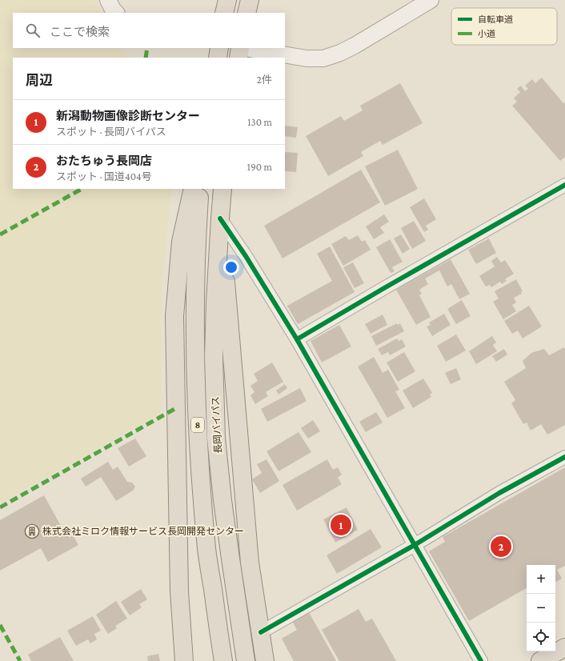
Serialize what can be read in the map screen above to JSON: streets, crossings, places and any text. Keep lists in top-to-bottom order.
{
  "streets": {
    "highway": ["8", "長岡バイパス"]
  },
  "places": {
    "building": ["株式会社ミロク情報サービス長岡開発センター"]
  },
  "legend": ["自転車道", "小道"],
  "page": {
    "search": "ここで検索",
    "heading": ["周辺", "2件"],
    "list": [
      {
        "mark": "1",
        "name": "新潟動物画像診断センター",
        "note": "スポット · 長岡バイパス",
        "value": "130 m"
      },
      {
        "mark": "2",
        "name": "おたちゅう長岡店",
        "note": "スポット · 国道404号",
        "value": "190 m"
      }
    ],
    "pins": ["1", "2"],
    "map_buttons": ["+", "−"]
  }
}
